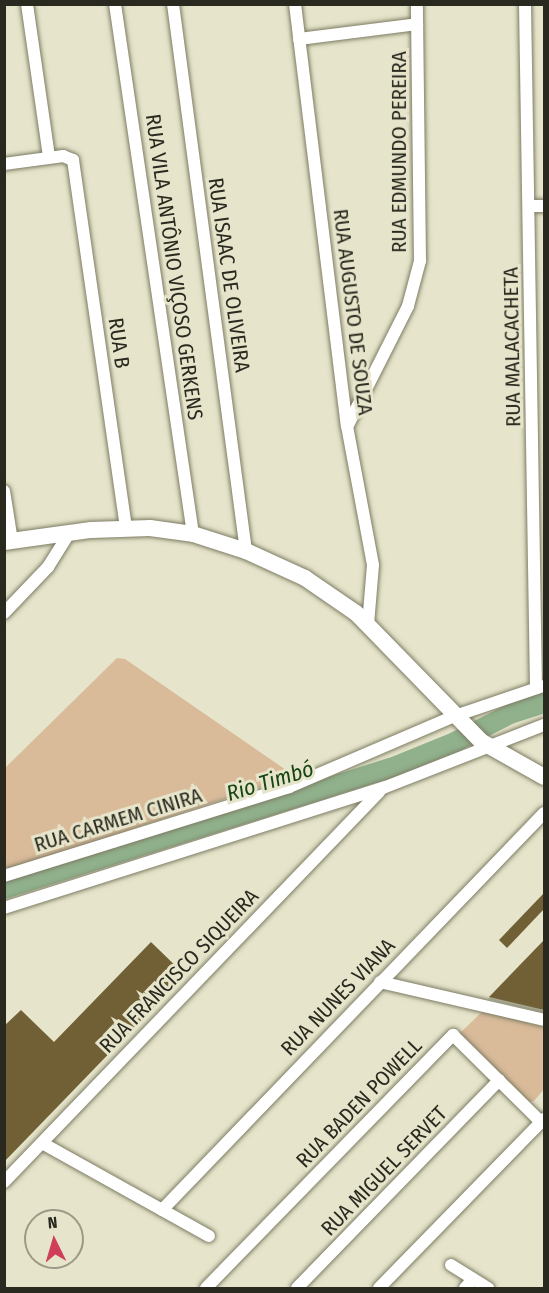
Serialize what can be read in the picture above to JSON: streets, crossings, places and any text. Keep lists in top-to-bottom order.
{
  "streets": {
    "street": [
      "RUA EDMUNDO PEREIRA",
      "RUA VILA ANTÔNIO VIÇOSO GERKENS",
      "RUA ISAAC DE OLIVEIRA",
      "RUA AUGUSTO DE SOUZA",
      "RUA B",
      "RUA MALACACHETA",
      "RUA CARMEM CINIRA",
      "RUA FRANCISCO SIQUEIRA",
      "RUA NUNES VIANA",
      "RUA BADEN POWELL",
      "RUA MIGUEL SERVET"
    ]
  },
  "crossings": [
    ["RUA EDMUNDO PEREIRA", "RUA AUGUSTO DE SOUZA"],
    ["RUA MALACACHETA", "RUA CARMEM CINIRA"],
    ["RUA BADEN POWELL", "RUA MIGUEL SERVET"]
  ],
  "water": ["Rio Timbó"],
  "north": "top"
}
